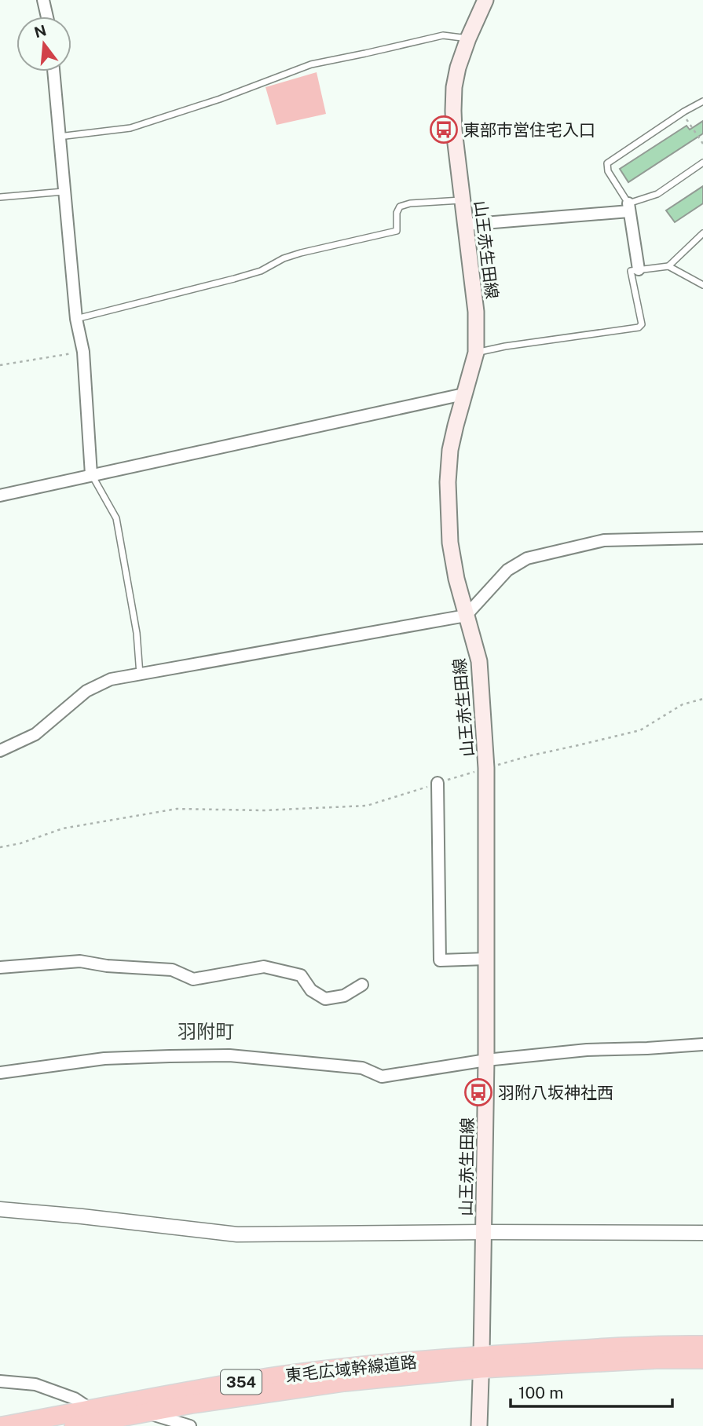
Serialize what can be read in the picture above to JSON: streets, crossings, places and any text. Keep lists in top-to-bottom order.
{
  "streets": {
    "highway": ["東毛広域幹線道路", "354"],
    "main road": ["山王赤生田線"]
  },
  "crossings": [
    ["山王赤生田線", "東毛広域幹線道路"]
  ],
  "districts": ["羽附町"],
  "places": {
    "bus stop": ["東部市営住宅入口", "羽附八坂神社西"]
  },
  "scale_bar": "100 m",
  "north": "top"
}
